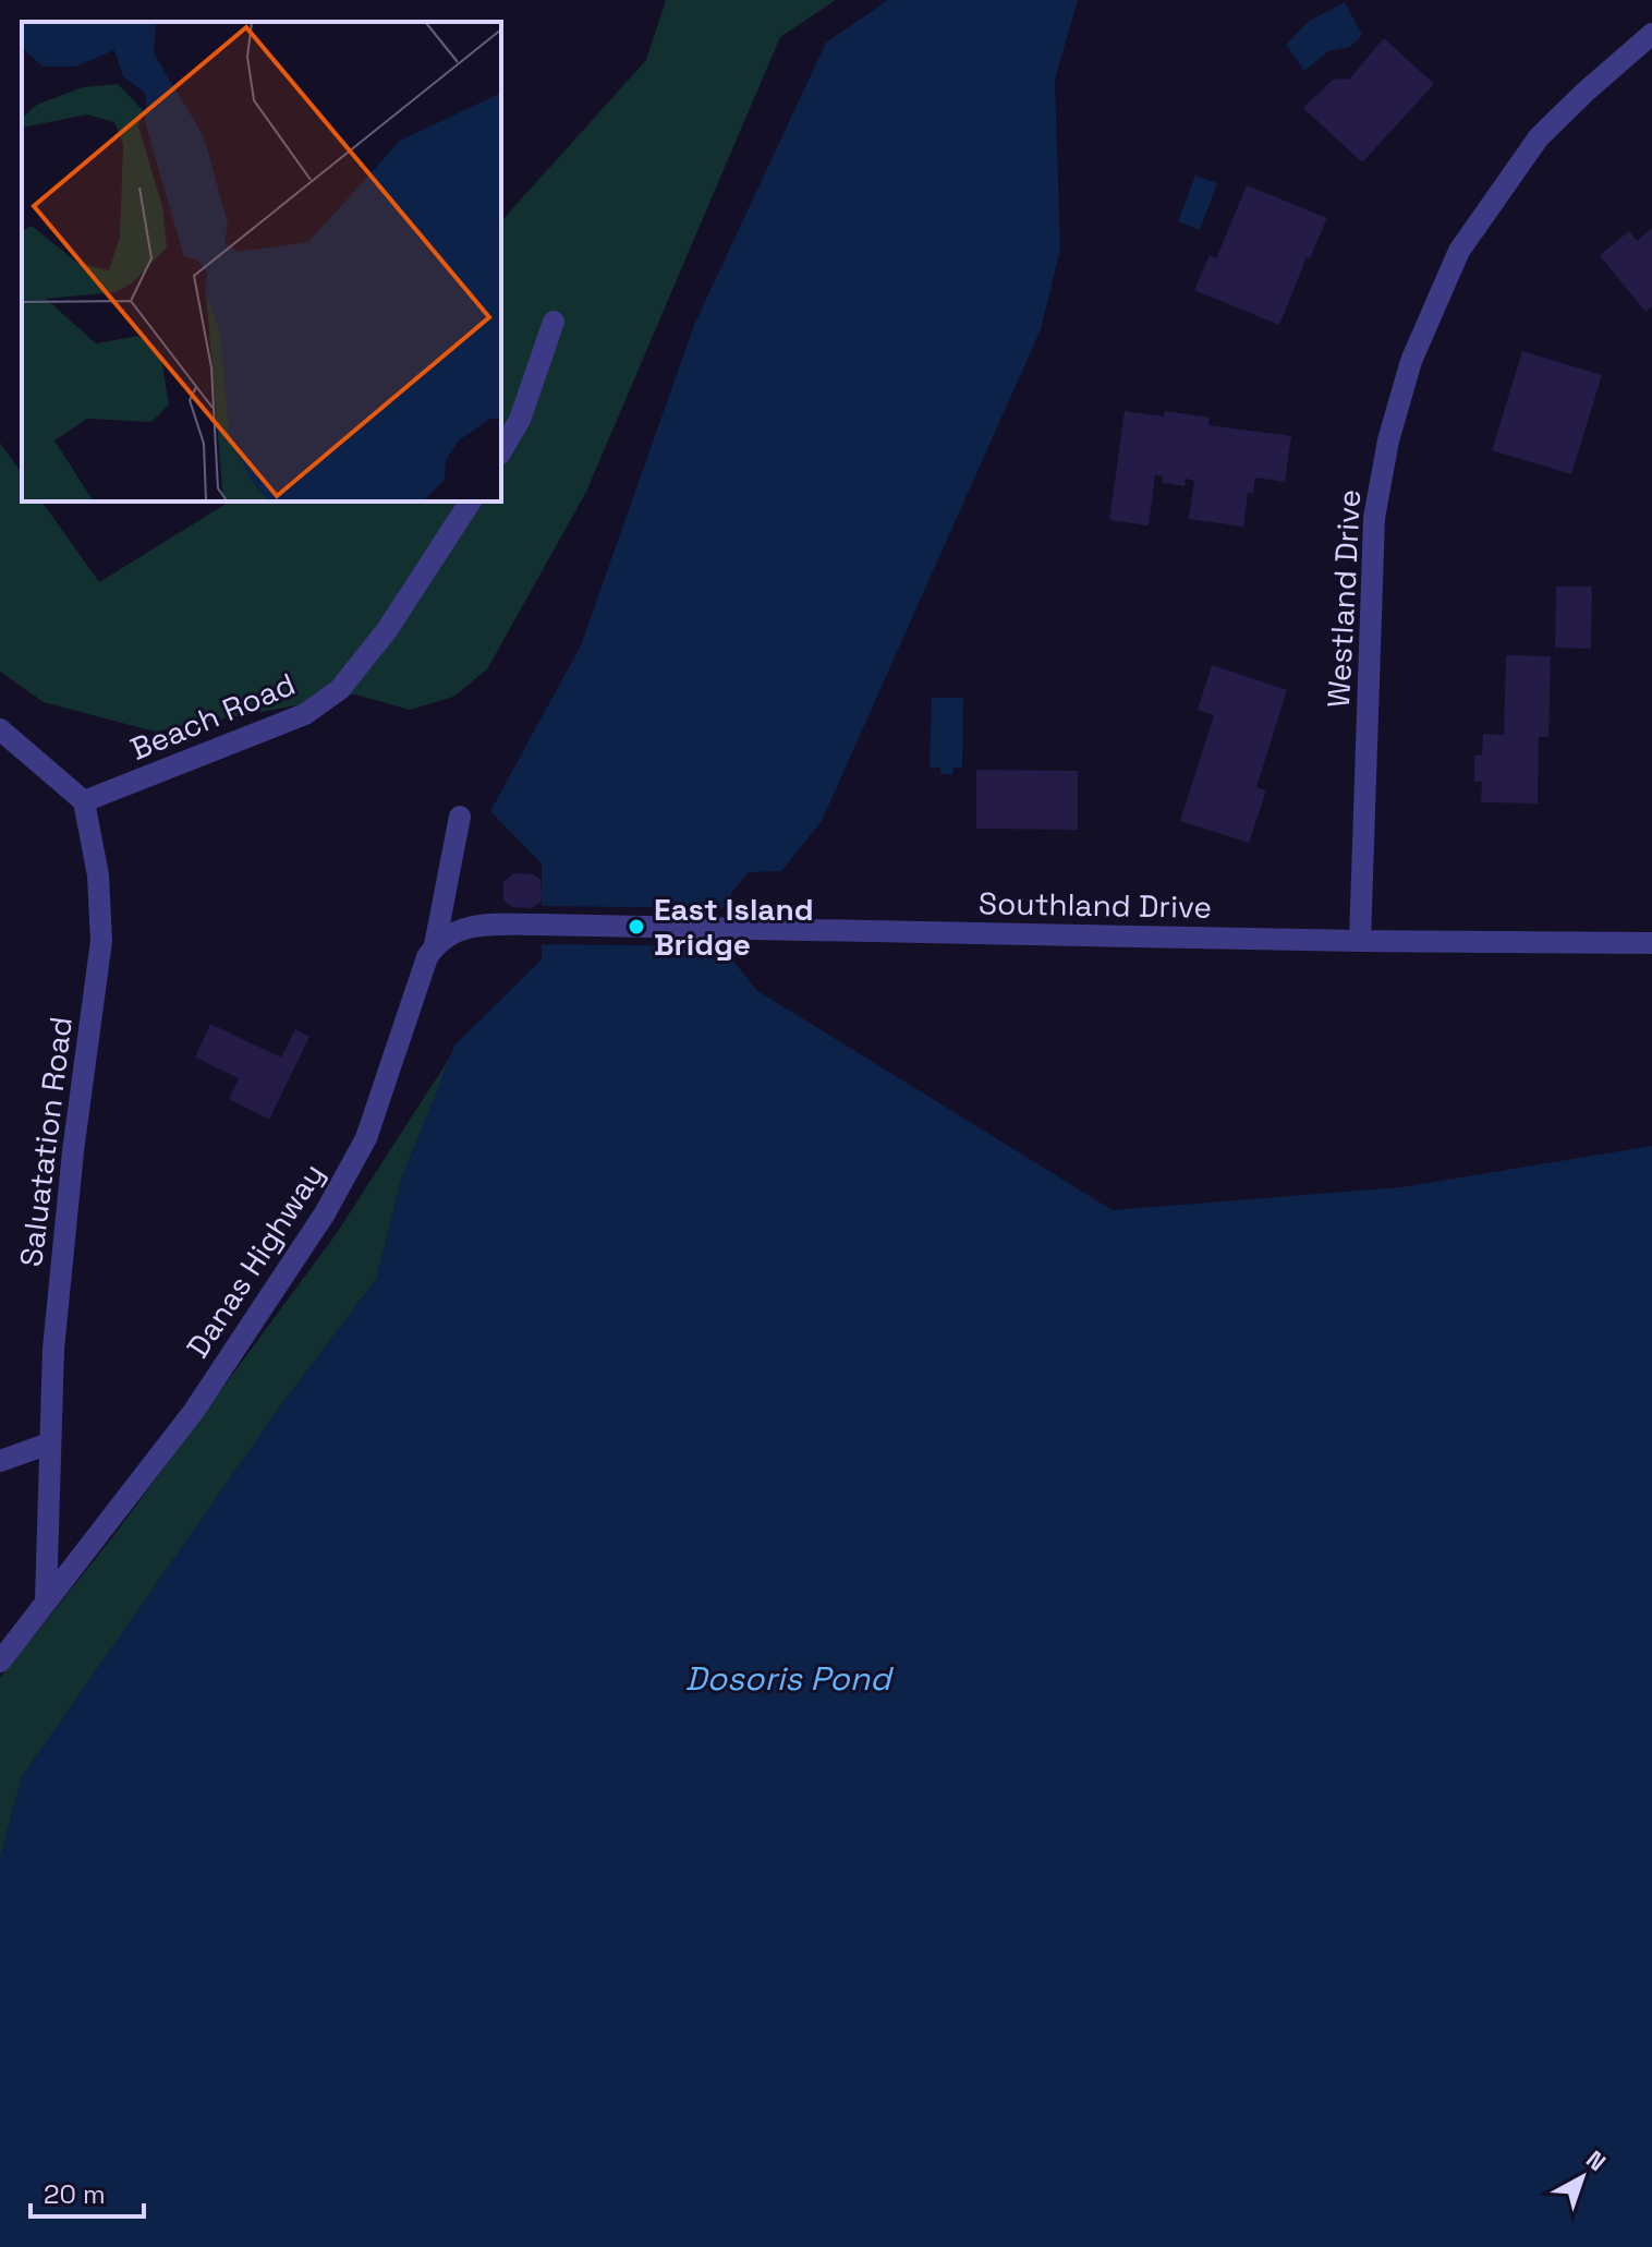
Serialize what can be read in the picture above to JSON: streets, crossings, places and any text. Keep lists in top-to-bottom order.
{
  "streets": {
    "street": [
      "Westland Drive",
      "Beach Road",
      "Southland Drive",
      "Saluatation Road",
      "Danas Highway"
    ]
  },
  "crossings": [
    ["Westland Drive", "Southland Drive"],
    ["Beach Road", "Saluatation Road"],
    ["Southland Drive", "Danas Highway"],
    ["Saluatation Road", "Danas Highway"]
  ],
  "water": ["Dosoris Pond"],
  "places": ["East Island Bridge"],
  "scale_bar": "20 m",
  "north": "top right"
}
